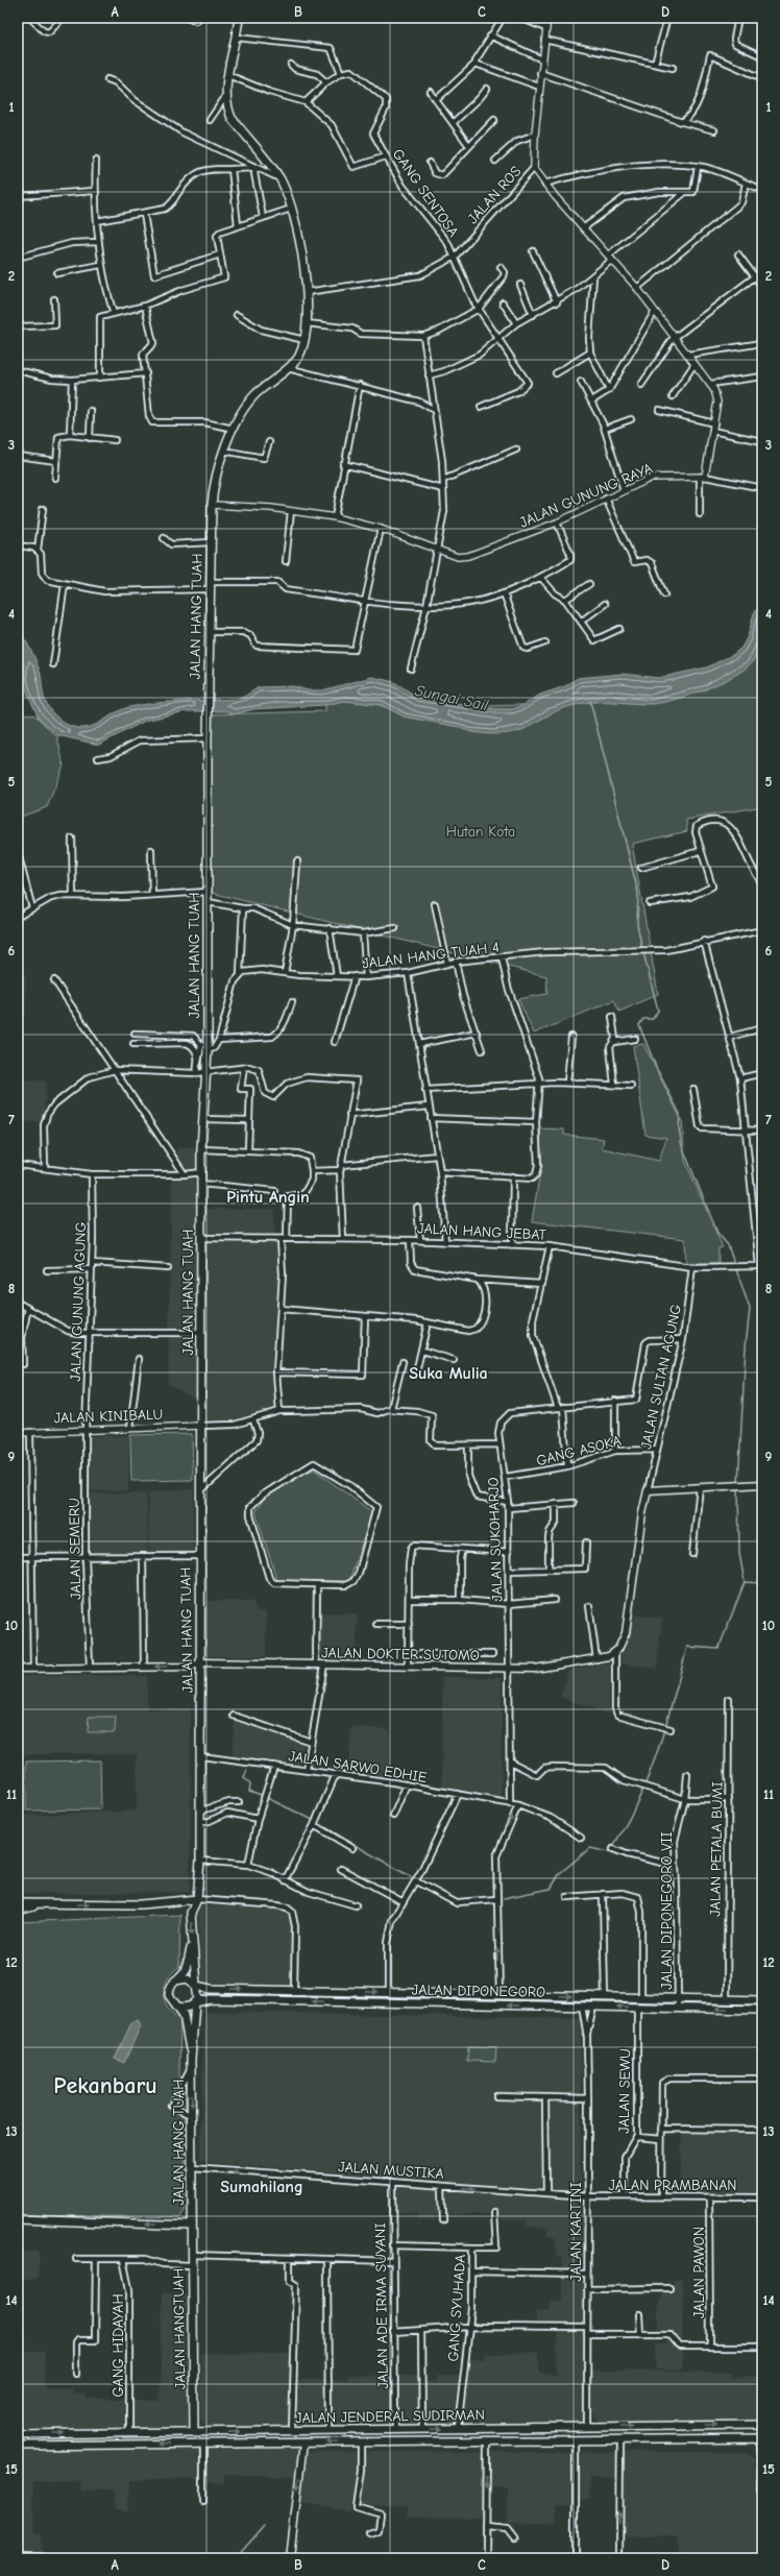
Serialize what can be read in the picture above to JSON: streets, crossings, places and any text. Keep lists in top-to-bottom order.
{
  "streets": {
    "main road": [
      "JALAN HANG TUAH",
      "JALAN DOKTER SUTOMO",
      "JALAN DIPONEGORO",
      "JALAN HANGTUAH",
      "JALAN JENDERAL SUDIRMAN"
    ],
    "street": [
      "GANG SENTOSA",
      "JALAN ROS",
      "JALAN GUNUNG RAYA",
      "JALAN HANG TUAH 4",
      "JALAN HANG JEBAT",
      "JALAN GUNUNG AGUNG",
      "JALAN SULTAN AGUNG",
      "JALAN KINIBALU",
      "GANG ASOKA",
      "JALAN SUKOHARJO",
      "JALAN SEMERU",
      "JALAN SARWO EDHIE",
      "JALAN PETALA BUMI",
      "JALAN DIPONEGORO VII",
      "JALAN SEWU",
      "JALAN MUSTIKA",
      "JALAN PRAMBANAN",
      "JALAN KARTINI",
      "JALAN PAWON",
      "JALAN ADE IRMA SUYANI",
      "GANG SYUHADA",
      "GANG HIDAYAH"
    ]
  },
  "crossings": [
    ["GANG SENTOSA", "JALAN ROS"],
    ["JALAN GUNUNG RAYA", "JALAN HANG TUAH"],
    ["JALAN HANG TUAH", "JALAN HANG JEBAT"],
    ["JALAN HANG TUAH", "JALAN KINIBALU"],
    ["JALAN HANG TUAH", "JALAN DOKTER SUTOMO"],
    ["JALAN HANG TUAH", "JALAN SARWO EDHIE"],
    ["JALAN HANG TUAH", "JALAN DIPONEGORO"],
    ["JALAN HANG TUAH", "JALAN MUSTIKA"],
    ["JALAN HANG TUAH", "JALAN HANGTUAH"],
    ["JALAN HANG TUAH 4", "JALAN HANG JEBAT"],
    ["JALAN HANG JEBAT", "JALAN SULTAN AGUNG"],
    ["JALAN GUNUNG AGUNG", "JALAN KINIBALU"],
    ["JALAN GUNUNG AGUNG", "JALAN SEMERU"],
    ["JALAN SULTAN AGUNG", "GANG ASOKA"],
    ["JALAN SULTAN AGUNG", "JALAN SUKOHARJO"],
    ["JALAN KINIBALU", "JALAN SEMERU"],
    ["GANG ASOKA", "JALAN SUKOHARJO"],
    ["JALAN SUKOHARJO", "JALAN DOKTER SUTOMO"],
    ["JALAN SEMERU", "JALAN DOKTER SUTOMO"],
    ["JALAN PETALA BUMI", "JALAN DIPONEGORO"],
    ["JALAN DIPONEGORO VII", "JALAN DIPONEGORO"],
    ["JALAN DIPONEGORO", "JALAN SEWU"],
    ["JALAN DIPONEGORO", "JALAN KARTINI"],
    ["JALAN SEWU", "JALAN PRAMBANAN"],
    ["JALAN MUSTIKA", "JALAN PRAMBANAN"],
    ["JALAN MUSTIKA", "JALAN KARTINI"],
    ["JALAN MUSTIKA", "JALAN ADE IRMA SUYANI"],
    ["JALAN PRAMBANAN", "JALAN KARTINI"],
    ["JALAN PRAMBANAN", "JALAN PAWON"],
    ["JALAN KARTINI", "JALAN JENDERAL SUDIRMAN"],
    ["JALAN ADE IRMA SUYANI", "JALAN JENDERAL SUDIRMAN"],
    ["GANG SYUHADA", "JALAN JENDERAL SUDIRMAN"],
    ["JALAN HANGTUAH", "JALAN JENDERAL SUDIRMAN"],
    ["GANG HIDAYAH", "JALAN JENDERAL SUDIRMAN"]
  ],
  "one_way": ["JALAN MUSTIKA"],
  "districts": [
    "Pintu Angin",
    "Suka Mulia",
    "Pekanbaru",
    "Sumahilang"
  ],
  "water": ["Sungai Sail"],
  "parks": ["Hutan Kota"],
  "grid": {
    "columns": [
      "A",
      "B",
      "C",
      "D"
    ],
    "rows": [
      "1",
      "2",
      "3",
      "4",
      "5",
      "6",
      "7",
      "8",
      "9",
      "10",
      "11",
      "12",
      "13",
      "14",
      "15"
    ]
  }
}
